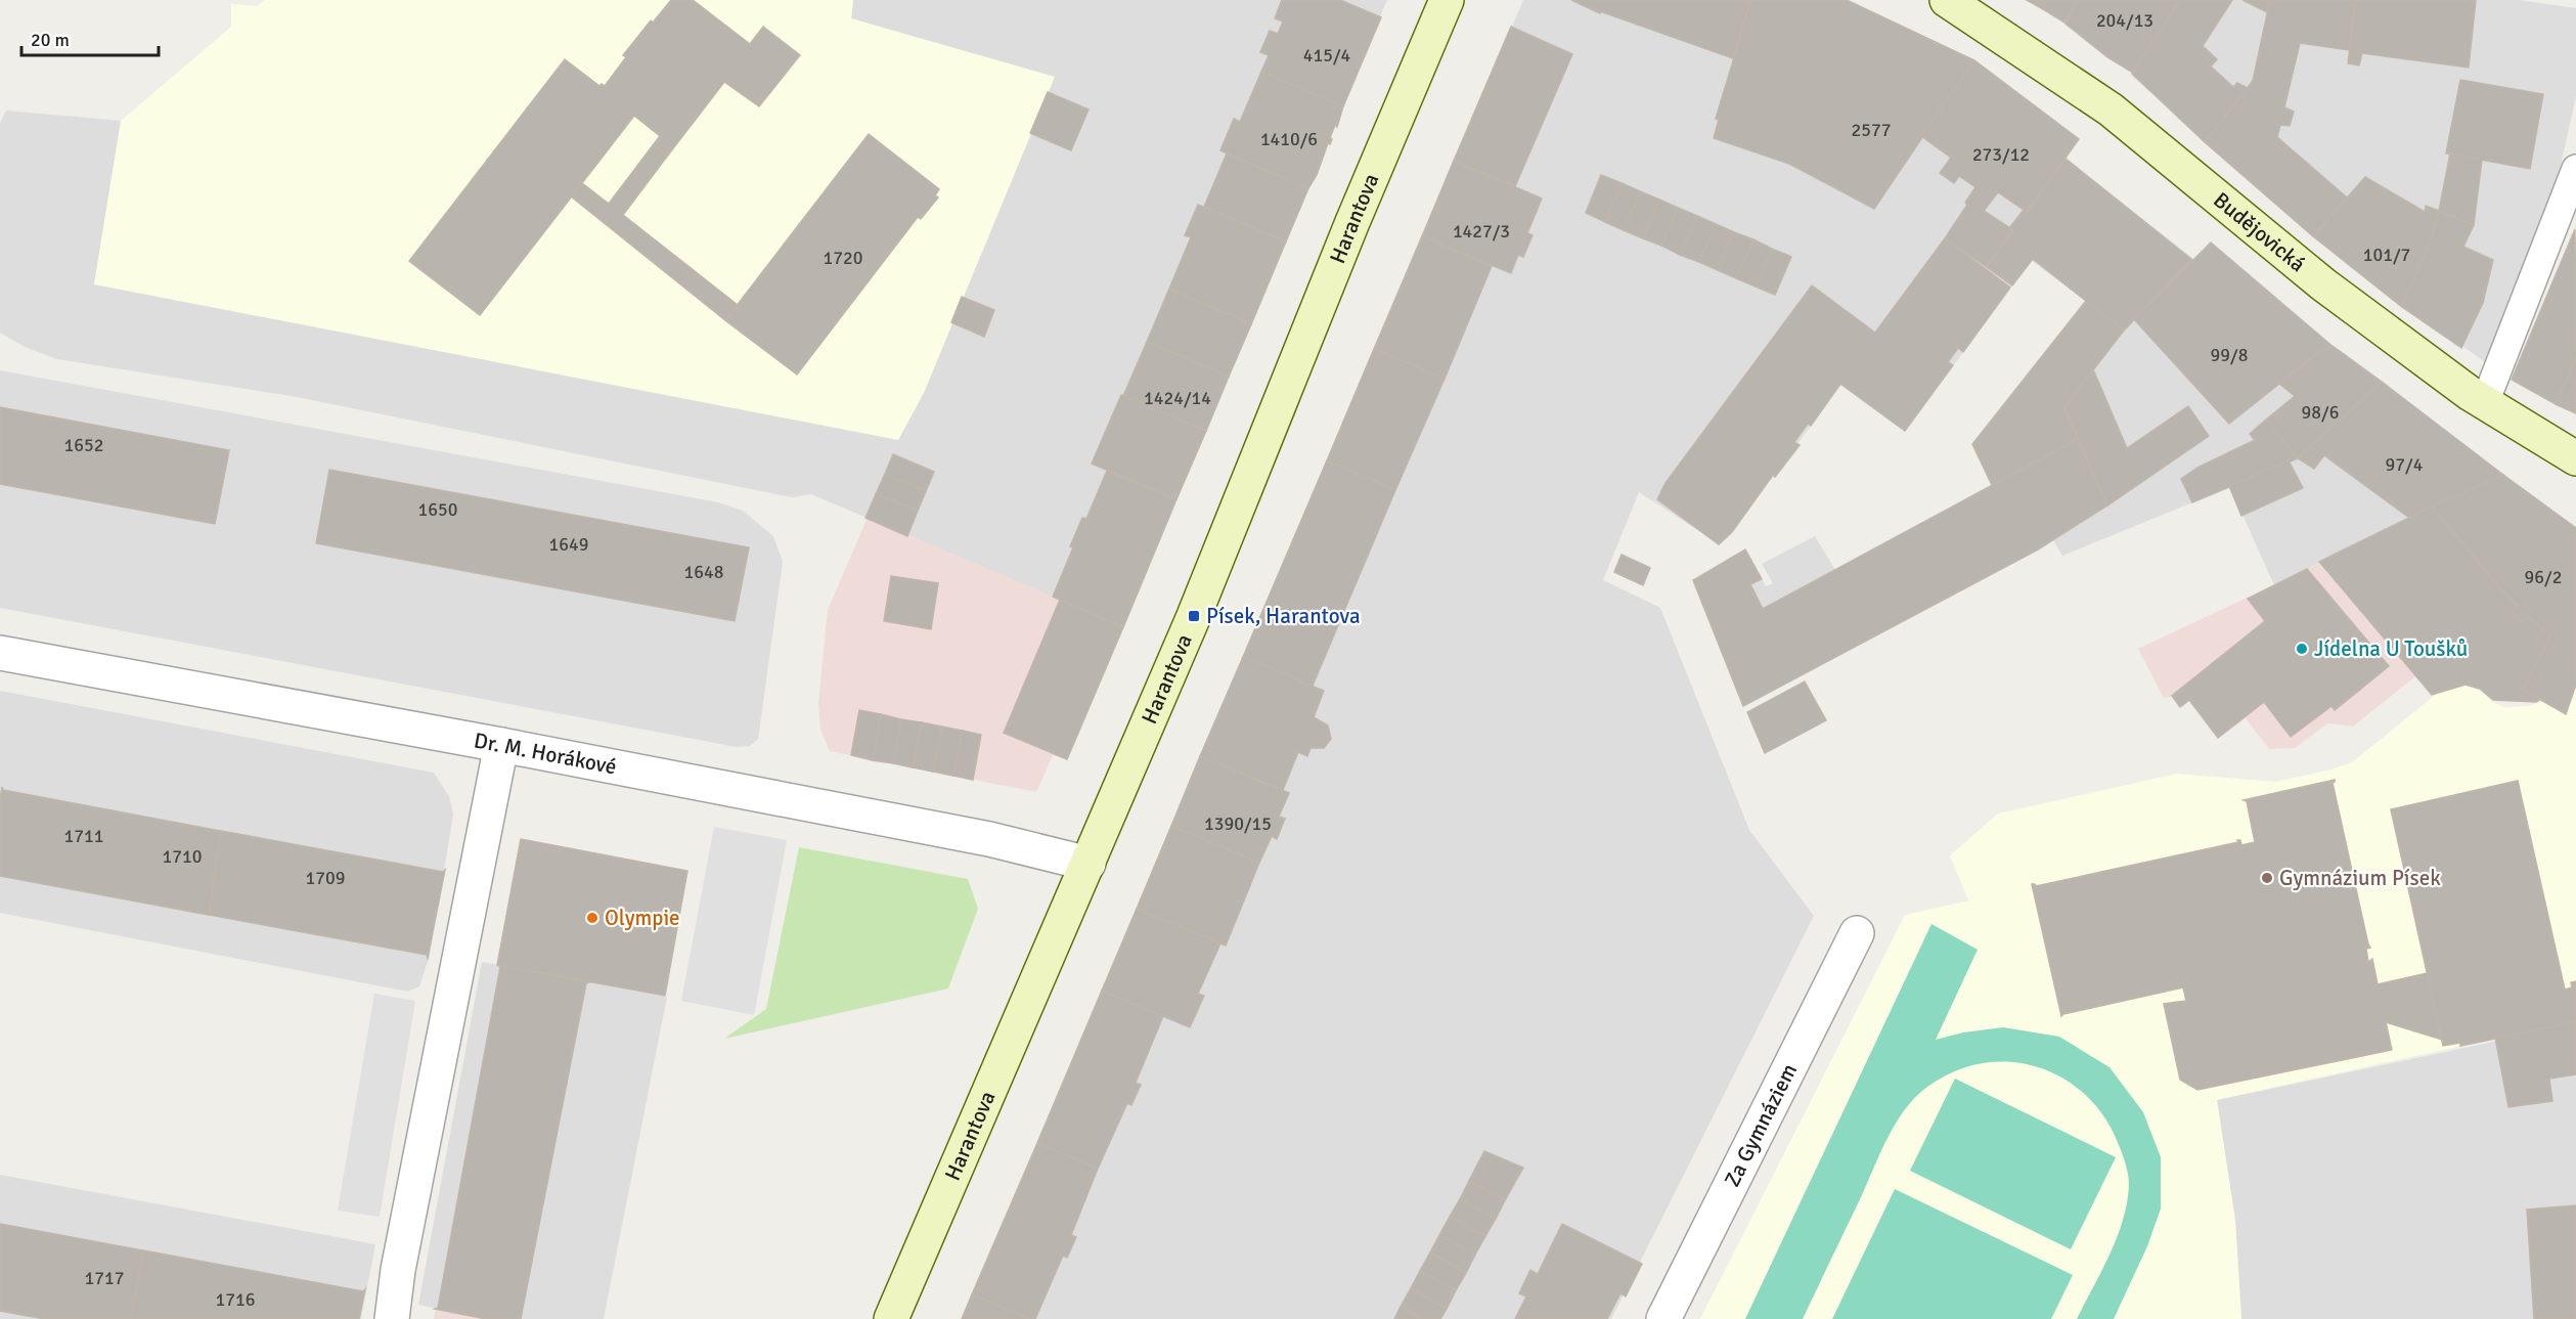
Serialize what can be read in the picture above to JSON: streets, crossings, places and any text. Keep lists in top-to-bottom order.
{
  "streets": {
    "street": [
      "Harantova",
      "Budějovická",
      "Dr. M. Horákové",
      "Za Gymnáziem"
    ]
  },
  "crossings": [
    ["Harantova", "Dr. M. Horákové"]
  ],
  "places": {
    "transit": ["Písek, Harantova"],
    "other": ["Jídelna U Toušků", "Gymnázium Písek", "Olympie"]
  },
  "house_numbers": [
    "204/13",
    "415/4",
    "2577",
    "1410/6",
    "273/12",
    "1427/3",
    "101/7",
    "1720",
    "99/8",
    "1424/14",
    "98/6",
    "1652",
    "97/4",
    "1650",
    "1649",
    "1648",
    "96/2",
    "1390/15",
    "1711",
    "1710",
    "1709",
    "1717",
    "1716"
  ],
  "scale_bar": "20 m"
}
